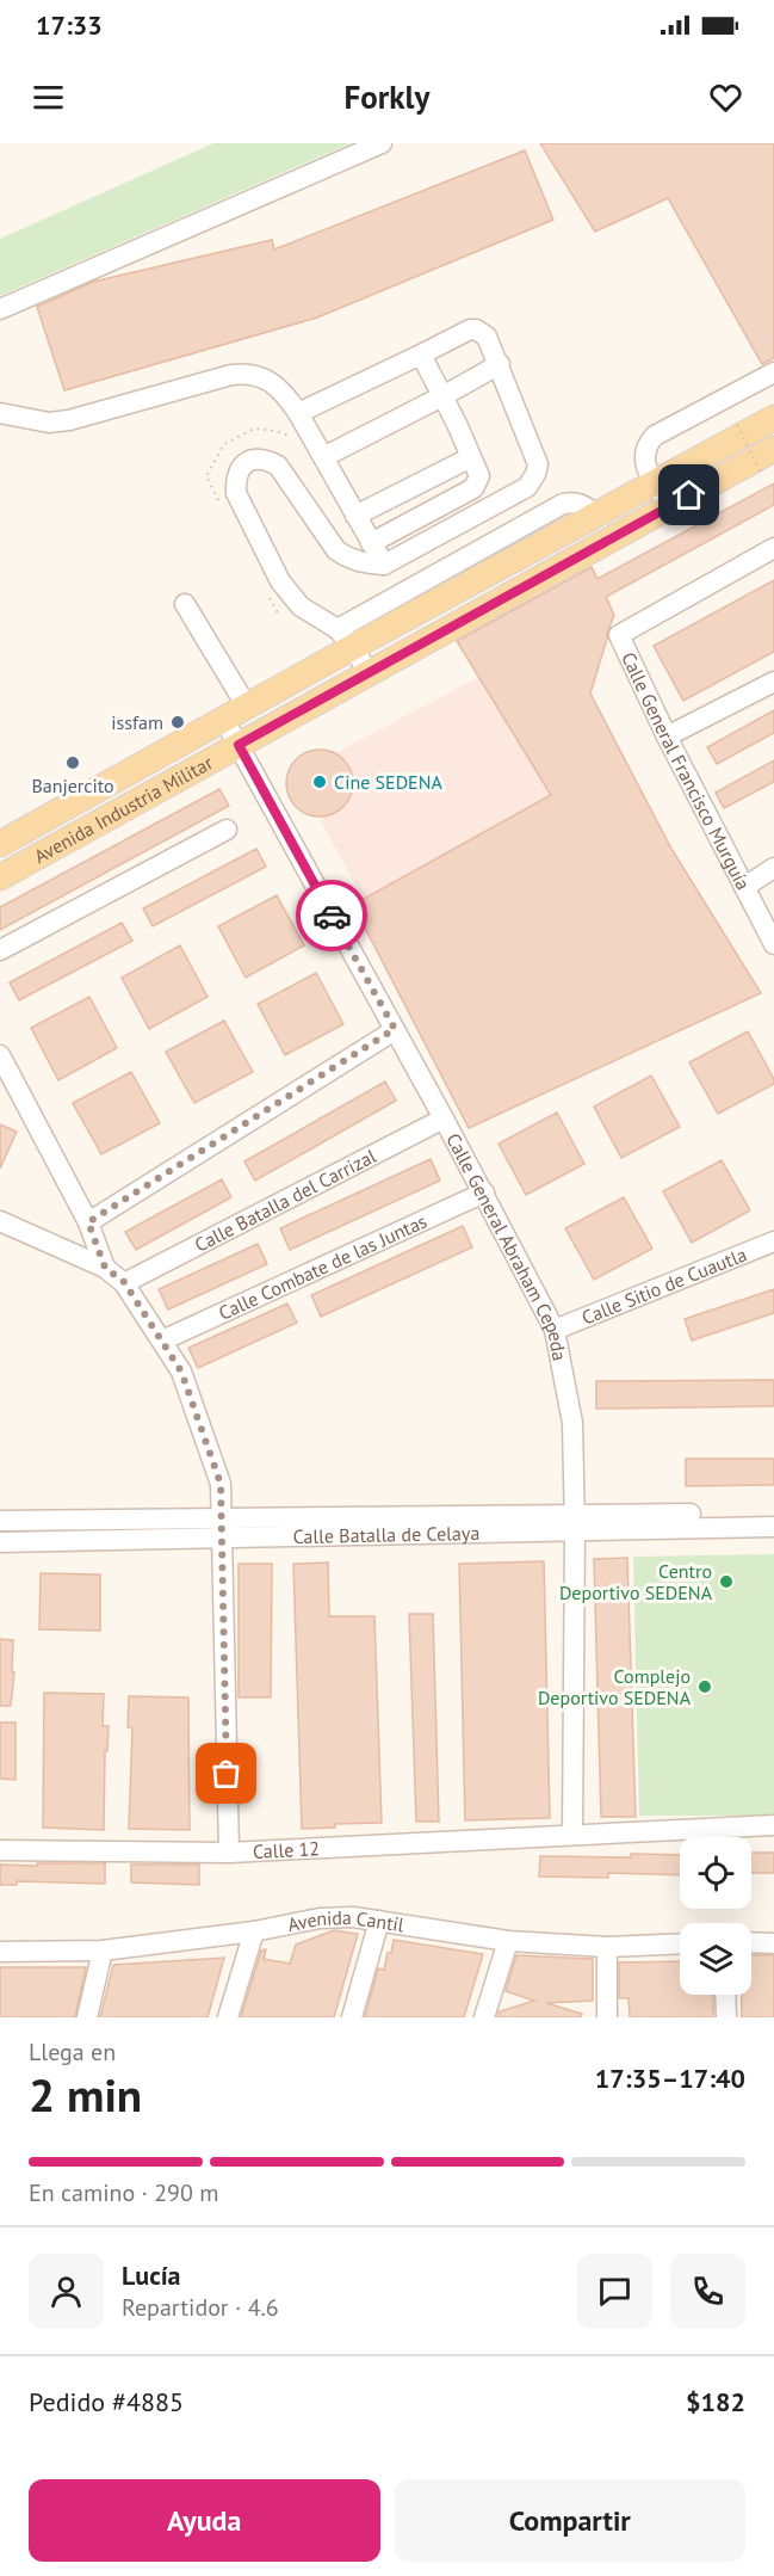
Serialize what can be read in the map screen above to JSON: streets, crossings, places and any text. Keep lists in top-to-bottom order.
{
  "streets": {
    "main road": ["Avenida Industria Militar"],
    "street": [
      "Calle General Francisco Murguía",
      "Calle Batalla del Carrizal",
      "Calle General Abraham Cepeda",
      "Calle Combate de las Juntas",
      "Calle Sitio de Cuautla",
      "Calle Batalla de Celaya",
      "Calle 12",
      "Avenida Cantíl"
    ]
  },
  "crossings": [
    ["Avenida Industria Militar", "Calle General Abraham Cepeda"],
    ["Calle Batalla del Carrizal", "Calle General Abraham Cepeda"],
    ["Calle General Abraham Cepeda", "Calle Combate de las Juntas"],
    ["Calle General Abraham Cepeda", "Calle Sitio de Cuautla"],
    ["Calle General Abraham Cepeda", "Calle Batalla de Celaya"],
    ["Calle General Abraham Cepeda", "Calle 12"]
  ],
  "places": [
    "issfam",
    "Banjercito",
    "Cine SEDENA",
    "Centro Deportivo SEDENA",
    "Complejo Deportivo SEDENA"
  ],
  "page": {
    "status": "17:33",
    "header": "Forkly",
    "heading": ["2 min", "Llega en", "17:35–17:40"],
    "panel": [
      "Lucía",
      "Repartidor · 4.6",
      "Pedido #4885",
      "$182"
    ],
    "bar": "En camino · 290 m",
    "buttons": ["Ayuda", "Compartir"]
  }
}
